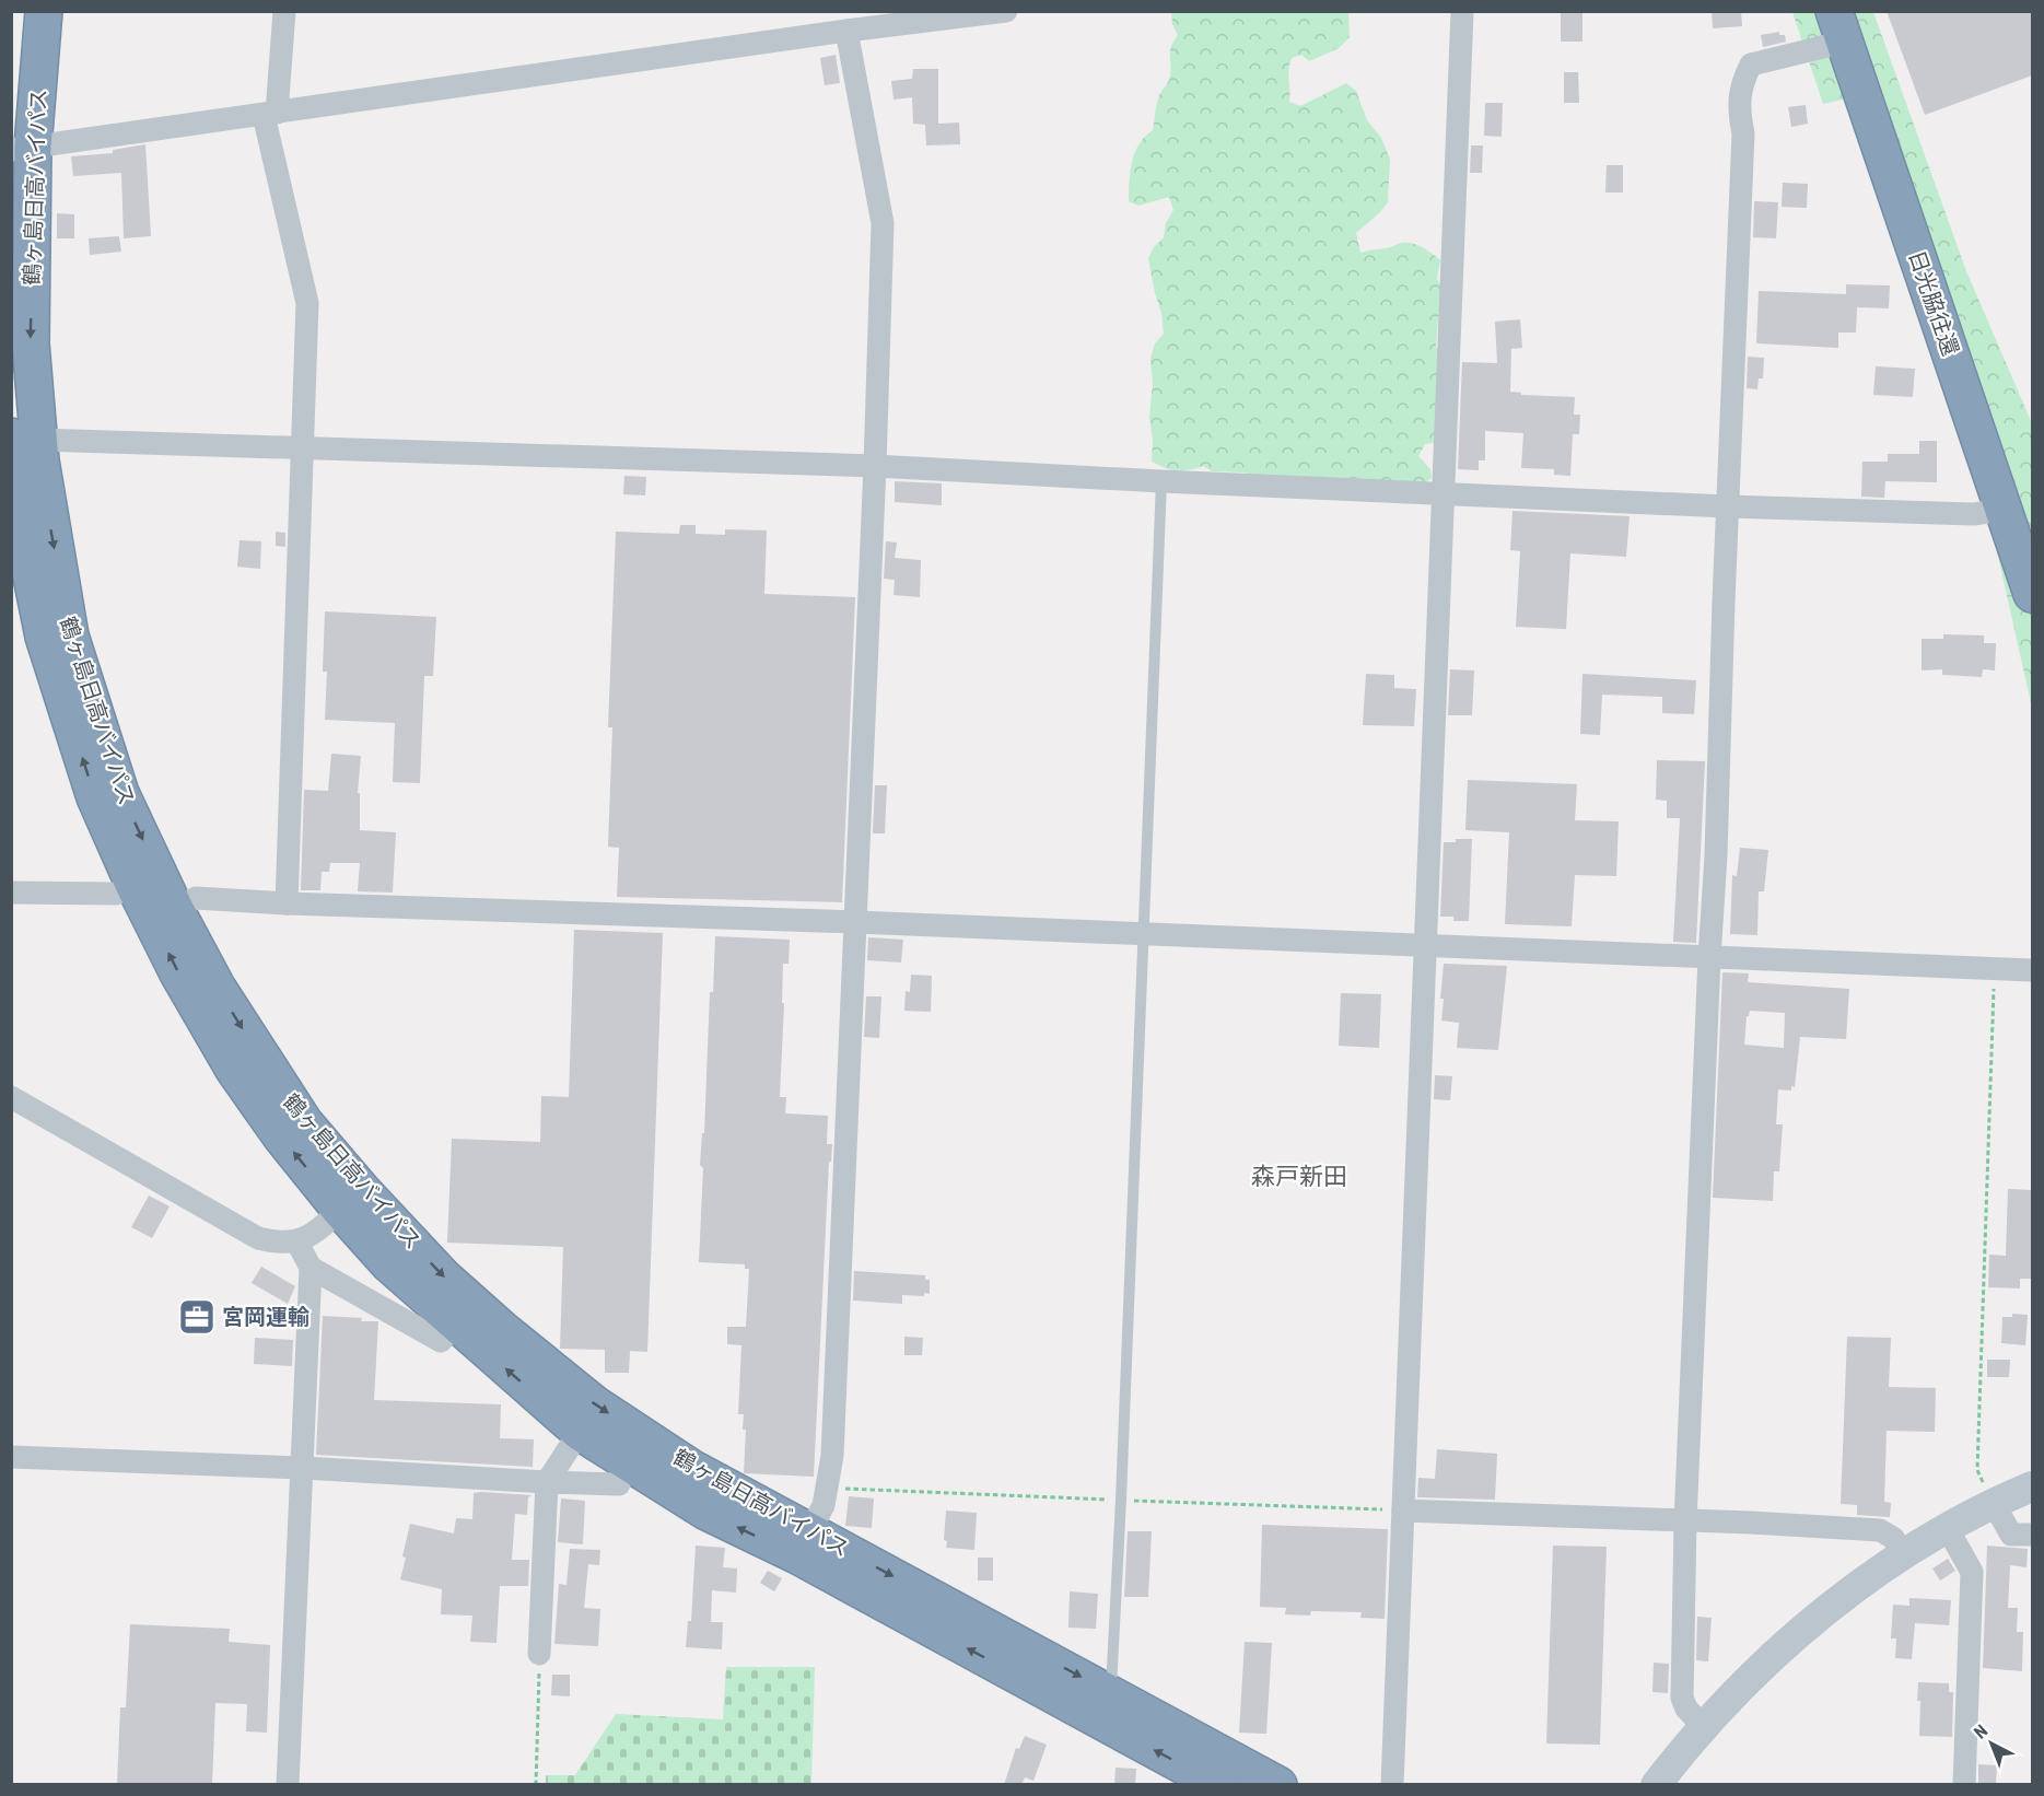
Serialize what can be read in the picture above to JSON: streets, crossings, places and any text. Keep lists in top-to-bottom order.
{
  "streets": {
    "highway": ["鶴ヶ島日高バイパス", "日光脇往還"]
  },
  "districts": ["森戸新田"],
  "places": {
    "office": ["宮岡運輸"]
  },
  "north": "top left"
}
